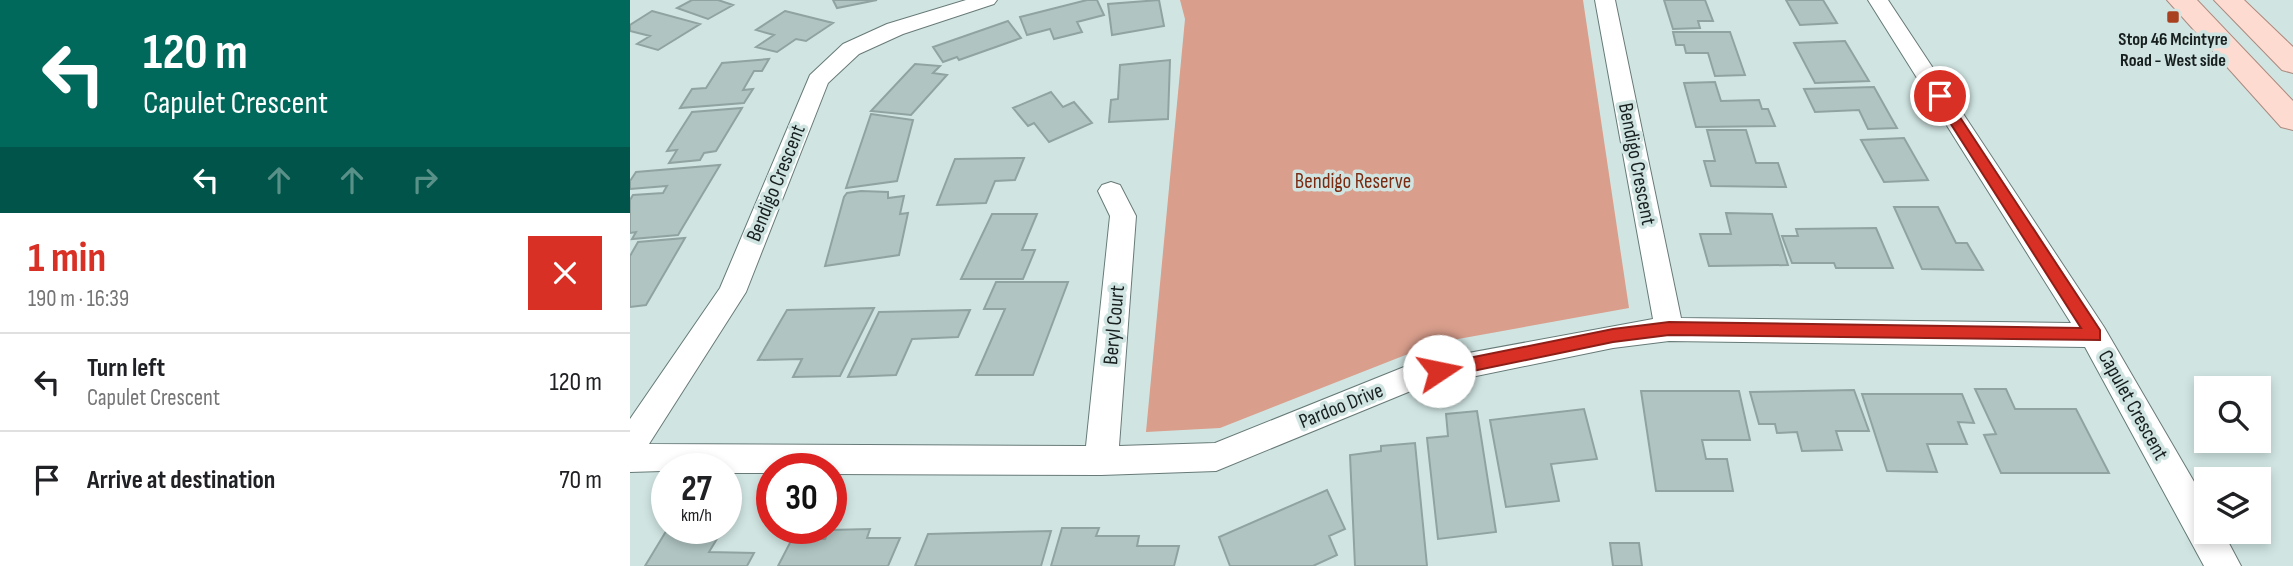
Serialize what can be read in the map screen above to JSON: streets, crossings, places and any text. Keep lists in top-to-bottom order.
{
  "streets": {
    "street": [
      "Bendigo Crescent",
      "Beryl Court",
      "Capulet Crescent",
      "Pardoo Drive"
    ]
  },
  "crossings": [
    ["Bendigo Crescent", "Pardoo Drive"],
    ["Beryl Court", "Pardoo Drive"],
    ["Capulet Crescent", "Pardoo Drive"]
  ],
  "parks": ["Bendigo Reserve"],
  "places": {
    "transit": ["Stop 46 Mcintyre Road - West side"]
  },
  "page": {
    "turn": ["120 m", "Capulet Crescent"],
    "heading": ["1 min", "190 m · 16:39"],
    "list": [
      {
        "name": "Turn left",
        "note": "Capulet Crescent",
        "value": "120 m"
      },
      {
        "name": "Arrive at destination",
        "value": "70 m"
      }
    ],
    "speed": "27 km/h",
    "limit": "30"
  }
}
